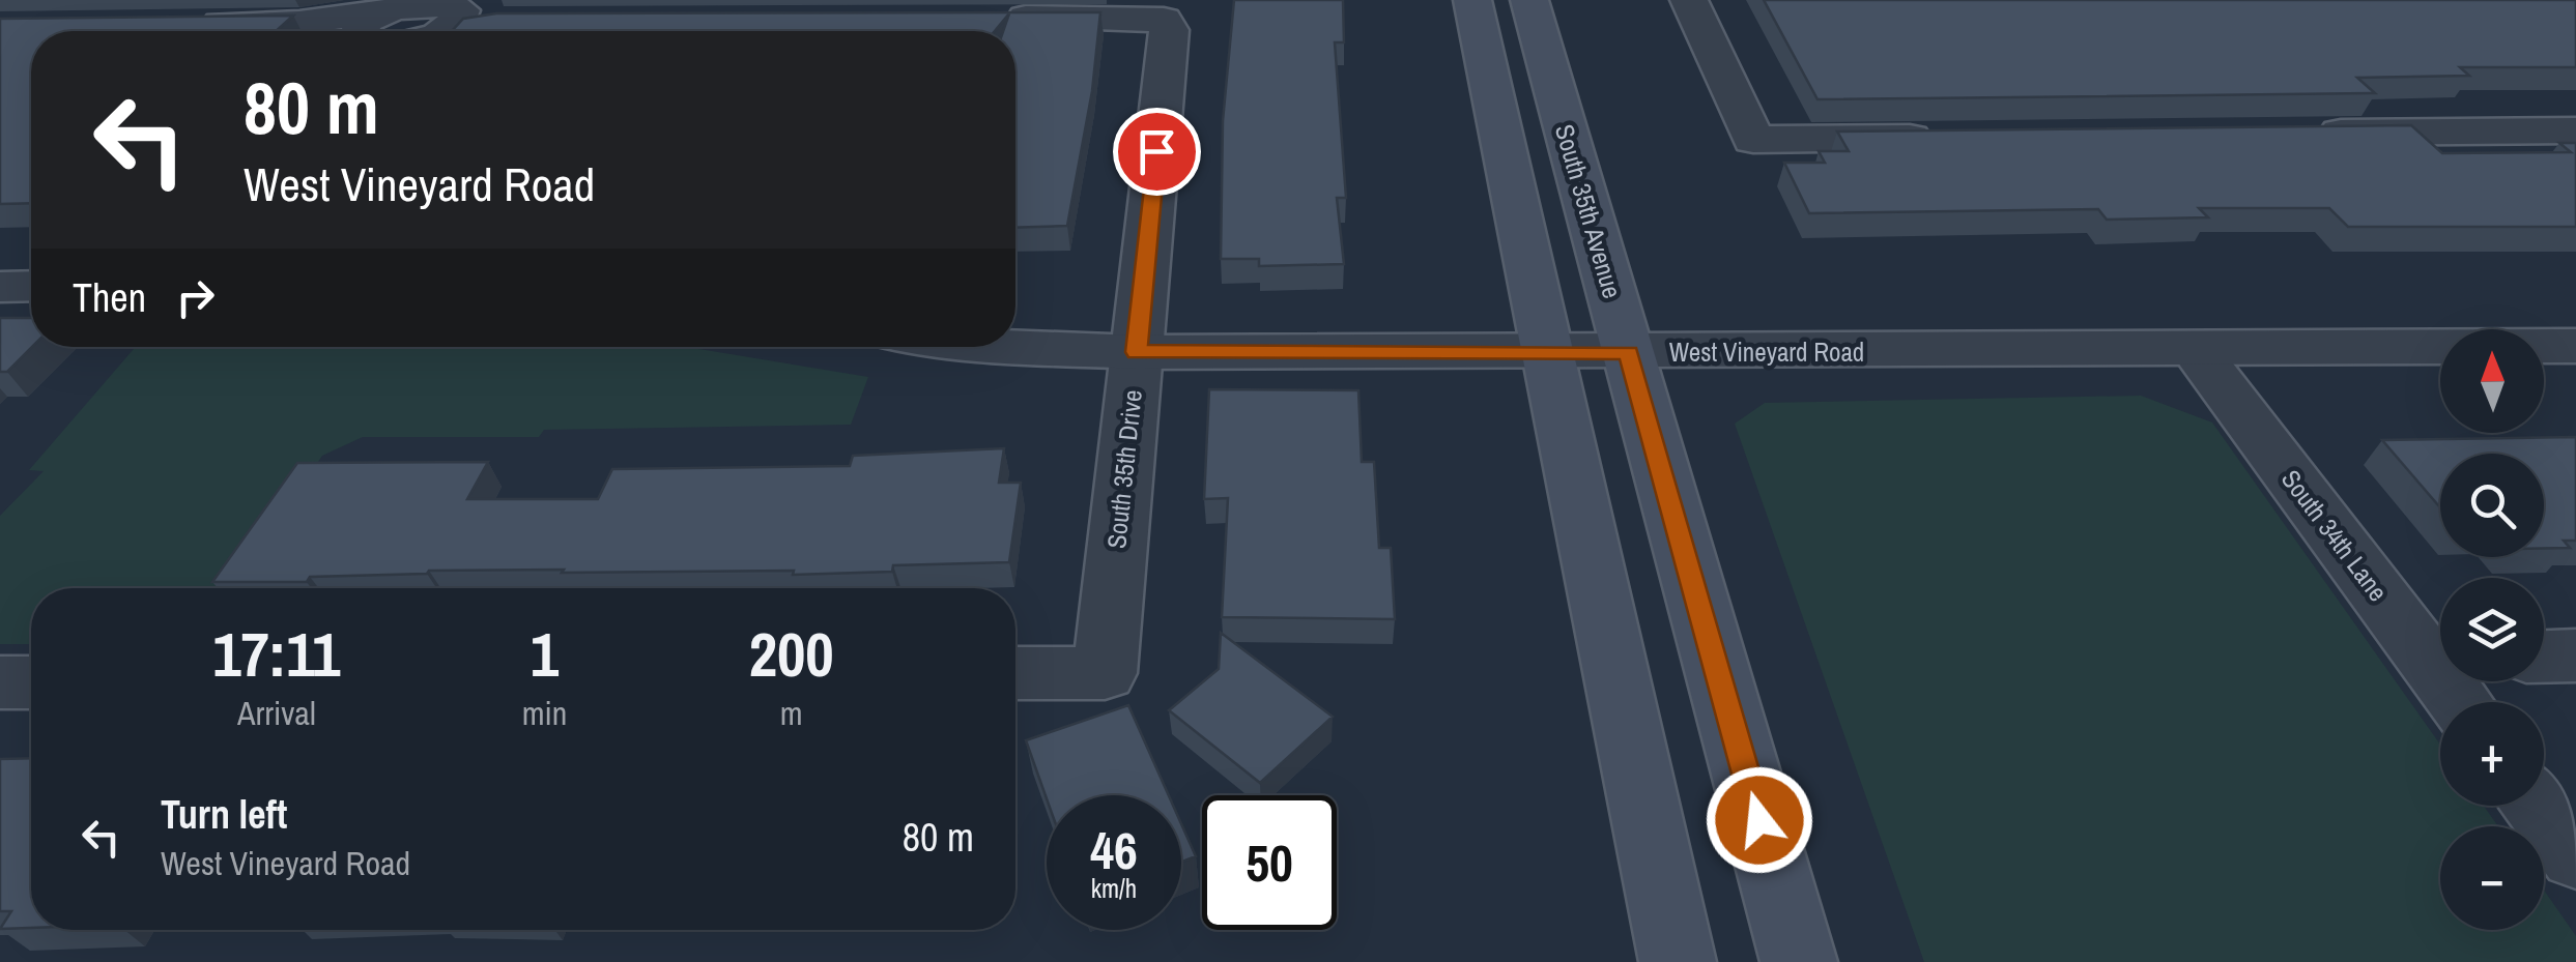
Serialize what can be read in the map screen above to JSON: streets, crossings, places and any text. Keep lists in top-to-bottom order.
{
  "streets": {
    "main road": ["South 35th Avenue"],
    "street": ["West Vineyard Road", "South 35th Drive", "South 34th Lane"]
  },
  "crossings": [
    ["South 35th Avenue", "West Vineyard Road"],
    ["West Vineyard Road", "South 35th Drive"],
    ["West Vineyard Road", "South 34th Lane"]
  ],
  "north": "top",
  "page": {
    "turn": ["80 m", "West Vineyard Road"],
    "then": "Then",
    "map_buttons": ["+", "−"],
    "eta": [
      "17:11",
      "Arrival",
      "1",
      "min",
      "200",
      "m"
    ],
    "list": [
      {
        "name": "Turn left",
        "note": "West Vineyard Road",
        "value": "80 m"
      }
    ],
    "speed": "46 km/h",
    "limit": "50"
  }
}
